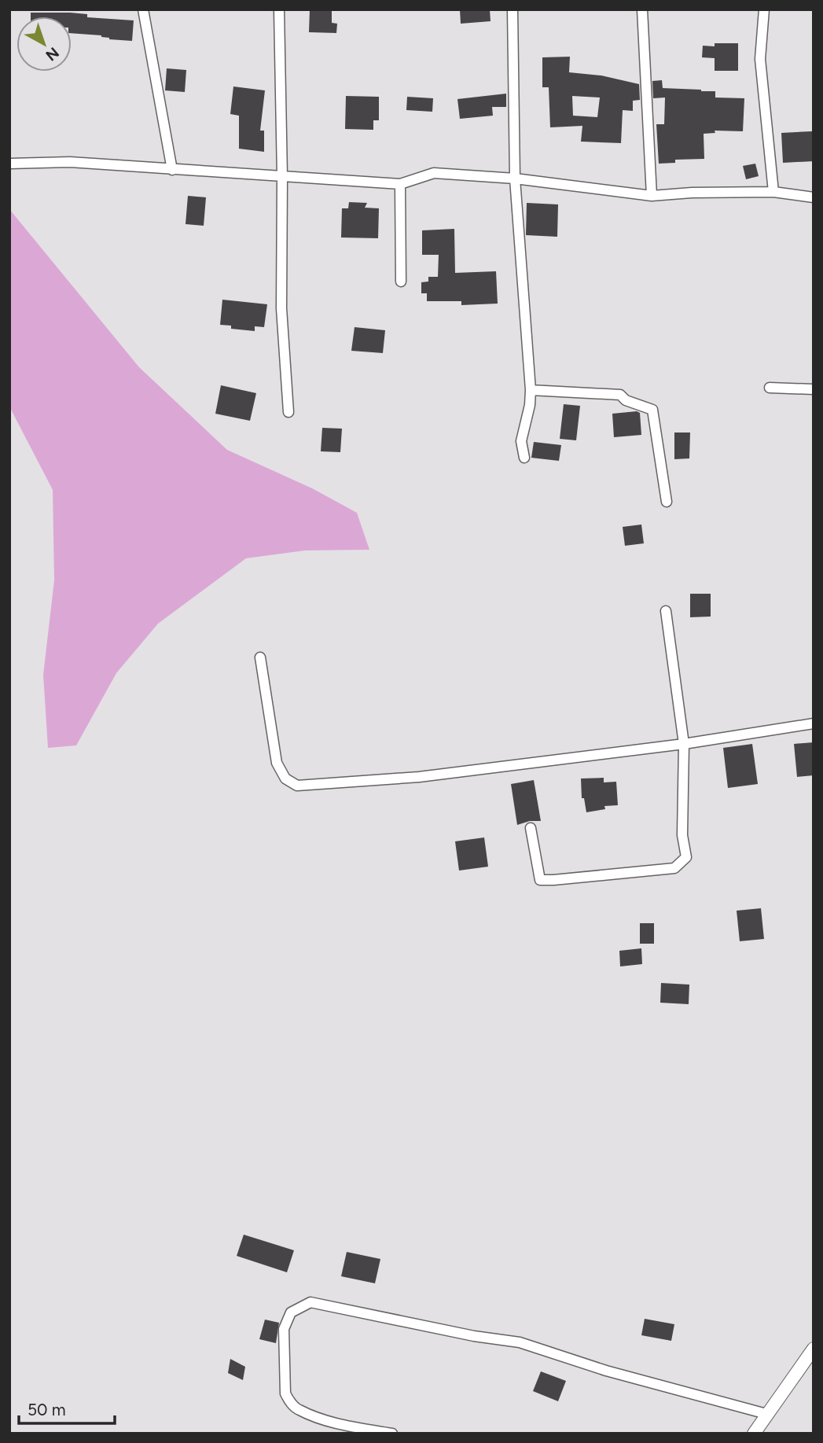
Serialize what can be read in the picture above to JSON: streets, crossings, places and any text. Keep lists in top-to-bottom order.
{
  "scale_bar": "50 m",
  "north": "bottom right"
}
